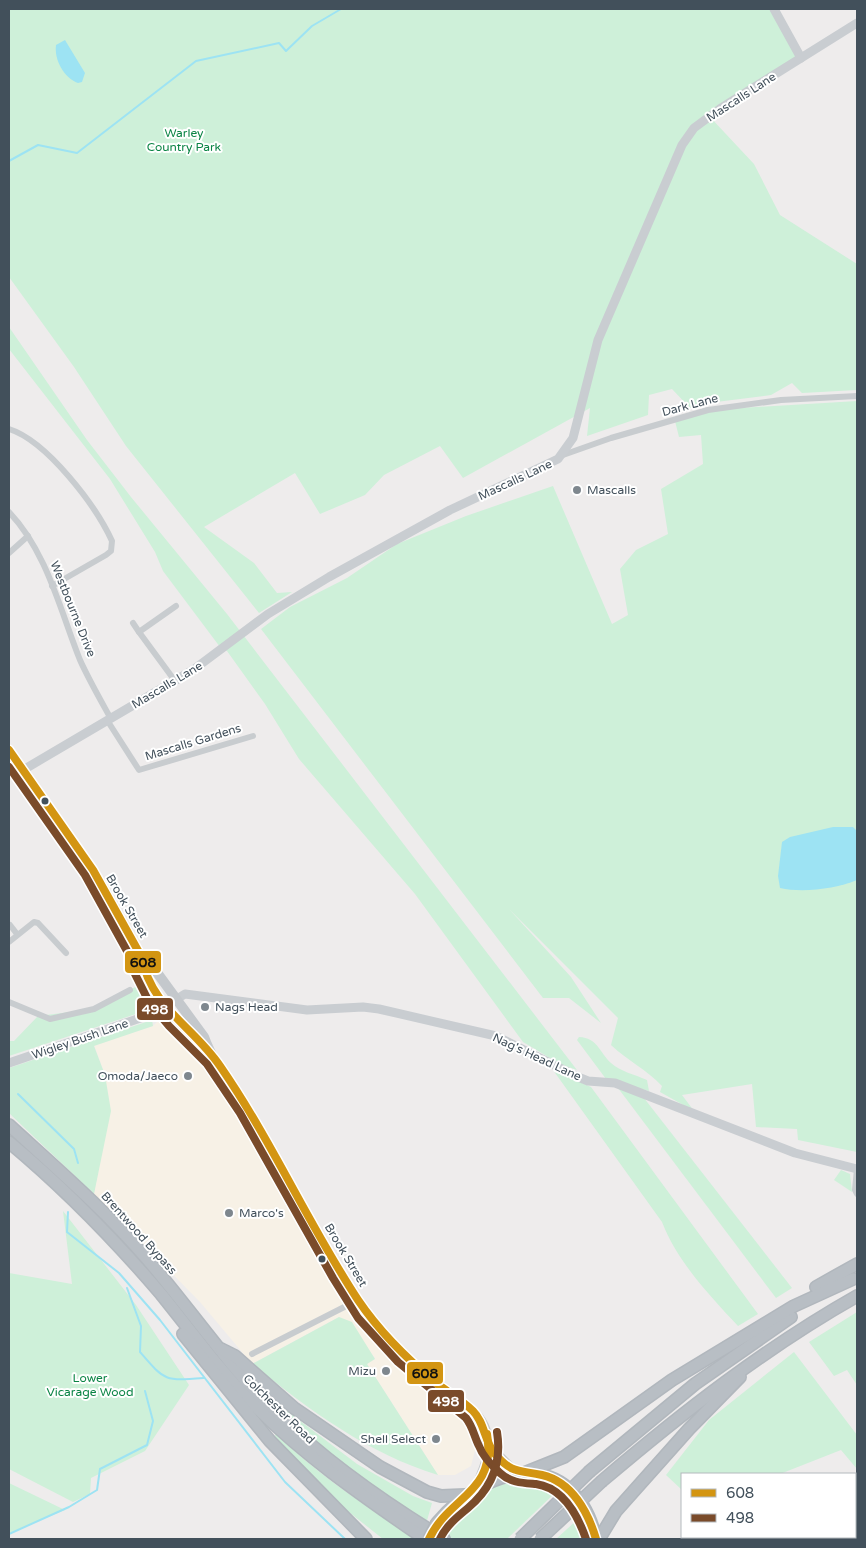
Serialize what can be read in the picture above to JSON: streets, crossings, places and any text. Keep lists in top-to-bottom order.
{
  "streets": {
    "highway": ["Brentwood Bypass", "Colchester Road"],
    "main road": ["Brook Street"],
    "street": [
      "Mascalls Lane",
      "Dark Lane",
      "Westbourne Drive",
      "Mascalls Gardens",
      "Wigley Bush Lane",
      "Nag's Head Lane"
    ]
  },
  "crossings": [
    ["Mascalls Lane", "Dark Lane"],
    ["Mascalls Lane", "Westbourne Drive"],
    ["Mascalls Lane", "Mascalls Gardens"],
    ["Mascalls Lane", "Brook Street"],
    ["Westbourne Drive", "Mascalls Gardens"],
    ["Brook Street", "Wigley Bush Lane"],
    ["Brook Street", "Nag's Head Lane"],
    ["Wigley Bush Lane", "Nag's Head Lane"],
    ["Brentwood Bypass", "Colchester Road"]
  ],
  "parks": ["Warley Country Park", "Lower Vicarage Wood"],
  "places": [
    "Mascalls",
    "Nags Head",
    "Omoda/Jaeco",
    "Marco's",
    "Mizu",
    "Shell Select"
  ],
  "lines": ["transit line 608", "transit line 498"],
  "legend": ["608", "498"]
}
